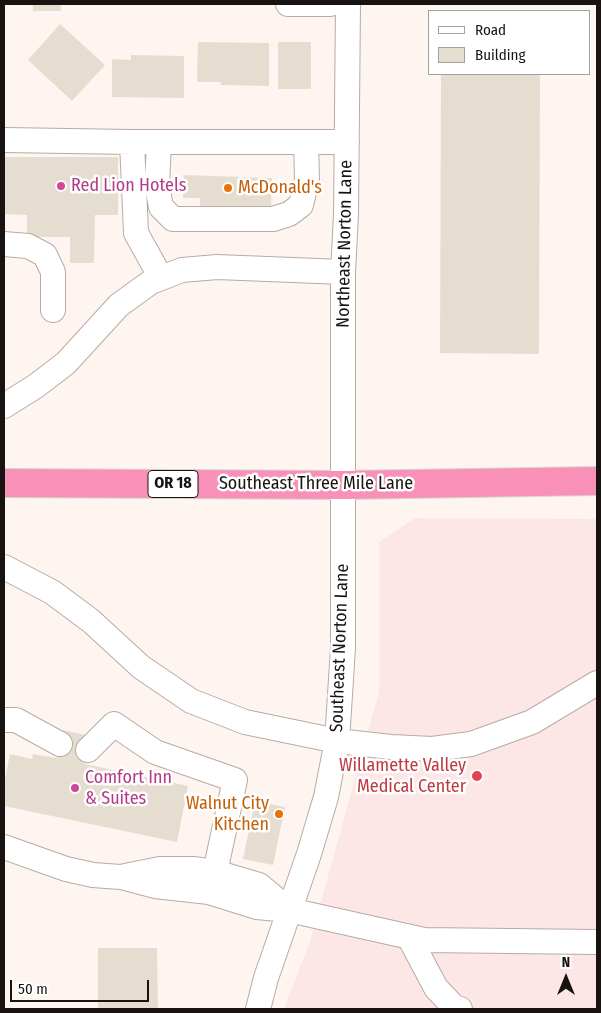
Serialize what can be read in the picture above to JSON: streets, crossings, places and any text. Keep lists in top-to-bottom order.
{
  "streets": {
    "highway": ["OR 18", "Southeast Three Mile Lane"],
    "street": ["Northeast Norton Lane", "Southeast Norton Lane"]
  },
  "crossings": [
    ["Northeast Norton Lane", "Southeast Three Mile Lane"],
    ["Northeast Norton Lane", "Southeast Norton Lane"],
    ["Southeast Three Mile Lane", "Southeast Norton Lane"]
  ],
  "places": [
    "Red Lion Hotels",
    "McDonald's",
    "Willamette Valley Medical Center",
    "Comfort Inn & Suites",
    "Walnut City Kitchen"
  ],
  "legend": ["Road", "Building"],
  "scale_bar": "50 m",
  "north": "top"
}
